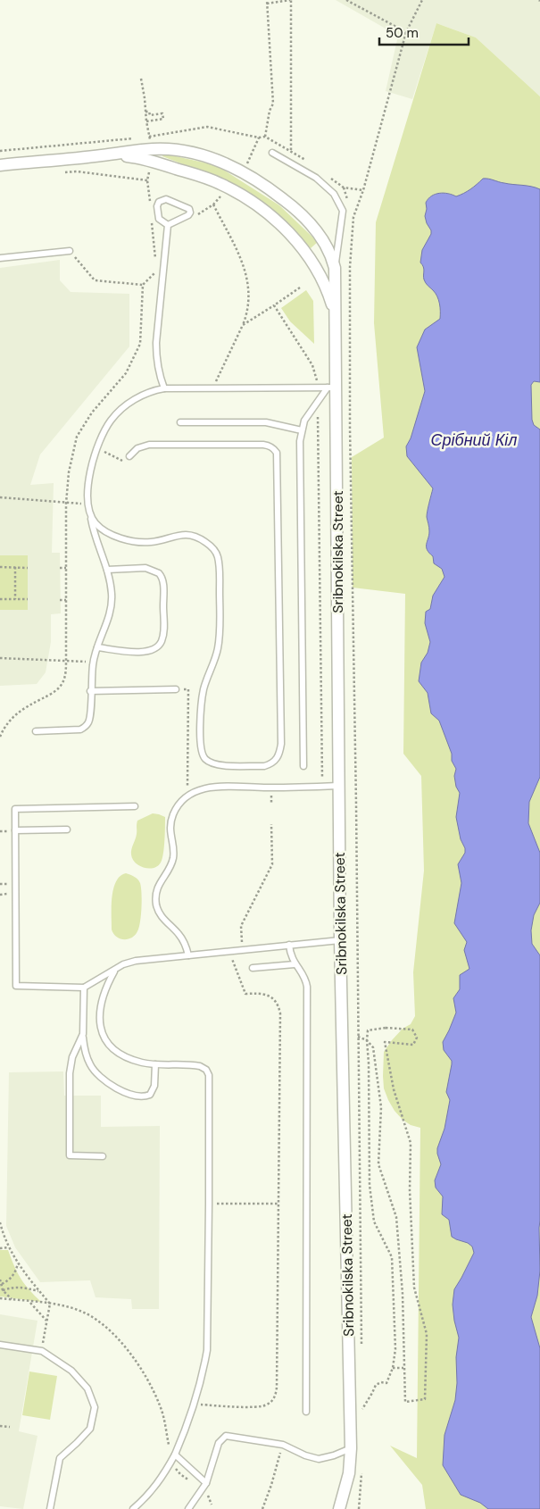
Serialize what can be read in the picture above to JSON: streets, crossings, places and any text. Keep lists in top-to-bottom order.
{
  "streets": {
    "street": ["Sribnokilska Street"]
  },
  "water": ["Срібний Кіл"],
  "scale_bar": "50 m"
}
